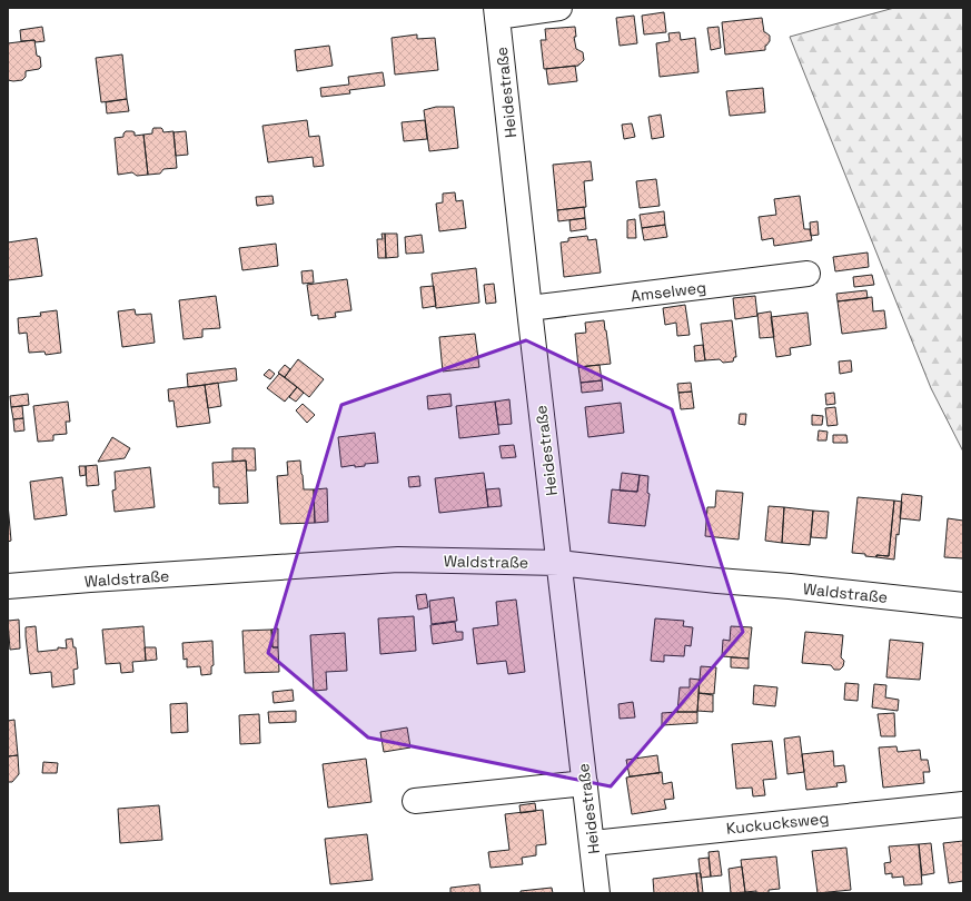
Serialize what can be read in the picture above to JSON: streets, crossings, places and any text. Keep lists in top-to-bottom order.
{
  "streets": {
    "street": [
      "Heidestraße",
      "Amselweg",
      "Waldstraße",
      "Kuckucksweg"
    ]
  },
  "crossings": [
    ["Heidestraße", "Amselweg"],
    ["Heidestraße", "Waldstraße"],
    ["Heidestraße", "Kuckucksweg"]
  ]
}
